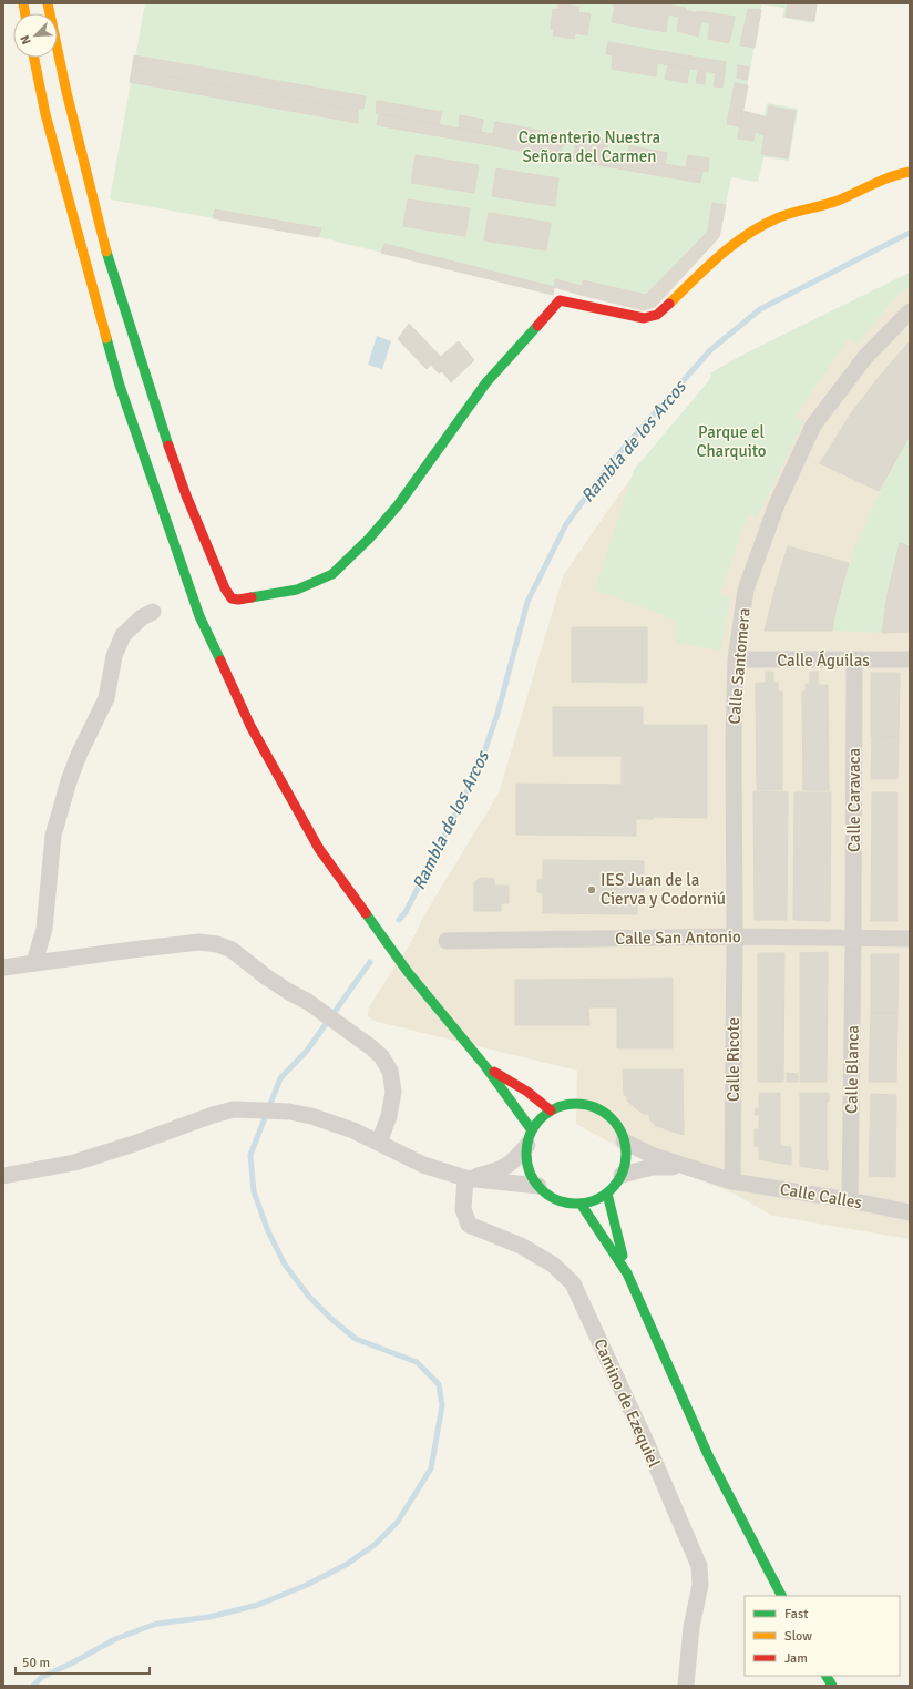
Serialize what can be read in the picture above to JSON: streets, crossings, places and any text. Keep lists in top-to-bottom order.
{
  "streets": {
    "street": [
      "Calle Águilas",
      "Calle Santomera",
      "Calle Caravaca",
      "Calle San Antonio",
      "Calle Ricote",
      "Calle Blanca",
      "Calle Calles",
      "Camino de Ezequiel"
    ]
  },
  "crossings": [
    ["Calle Águilas", "Calle Santomera"],
    ["Calle Águilas", "Calle Caravaca"],
    ["Calle Santomera", "Calle San Antonio"],
    ["Calle Santomera", "Calle Ricote"],
    ["Calle Caravaca", "Calle San Antonio"],
    ["Calle Caravaca", "Calle Blanca"],
    ["Calle San Antonio", "Calle Ricote"],
    ["Calle San Antonio", "Calle Blanca"],
    ["Calle Ricote", "Calle Calles"],
    ["Calle Blanca", "Calle Calles"]
  ],
  "water": ["Rambla de los Arcos"],
  "parks": ["Cementerio Nuestra Señora del Carmen", "Parque el Charquito"],
  "places": ["IES Juan de la Cierva y Codorniú"],
  "legend": ["Fast", "Slow", "Jam"],
  "scale_bar": "50 m",
  "north": "bottom left"
}
